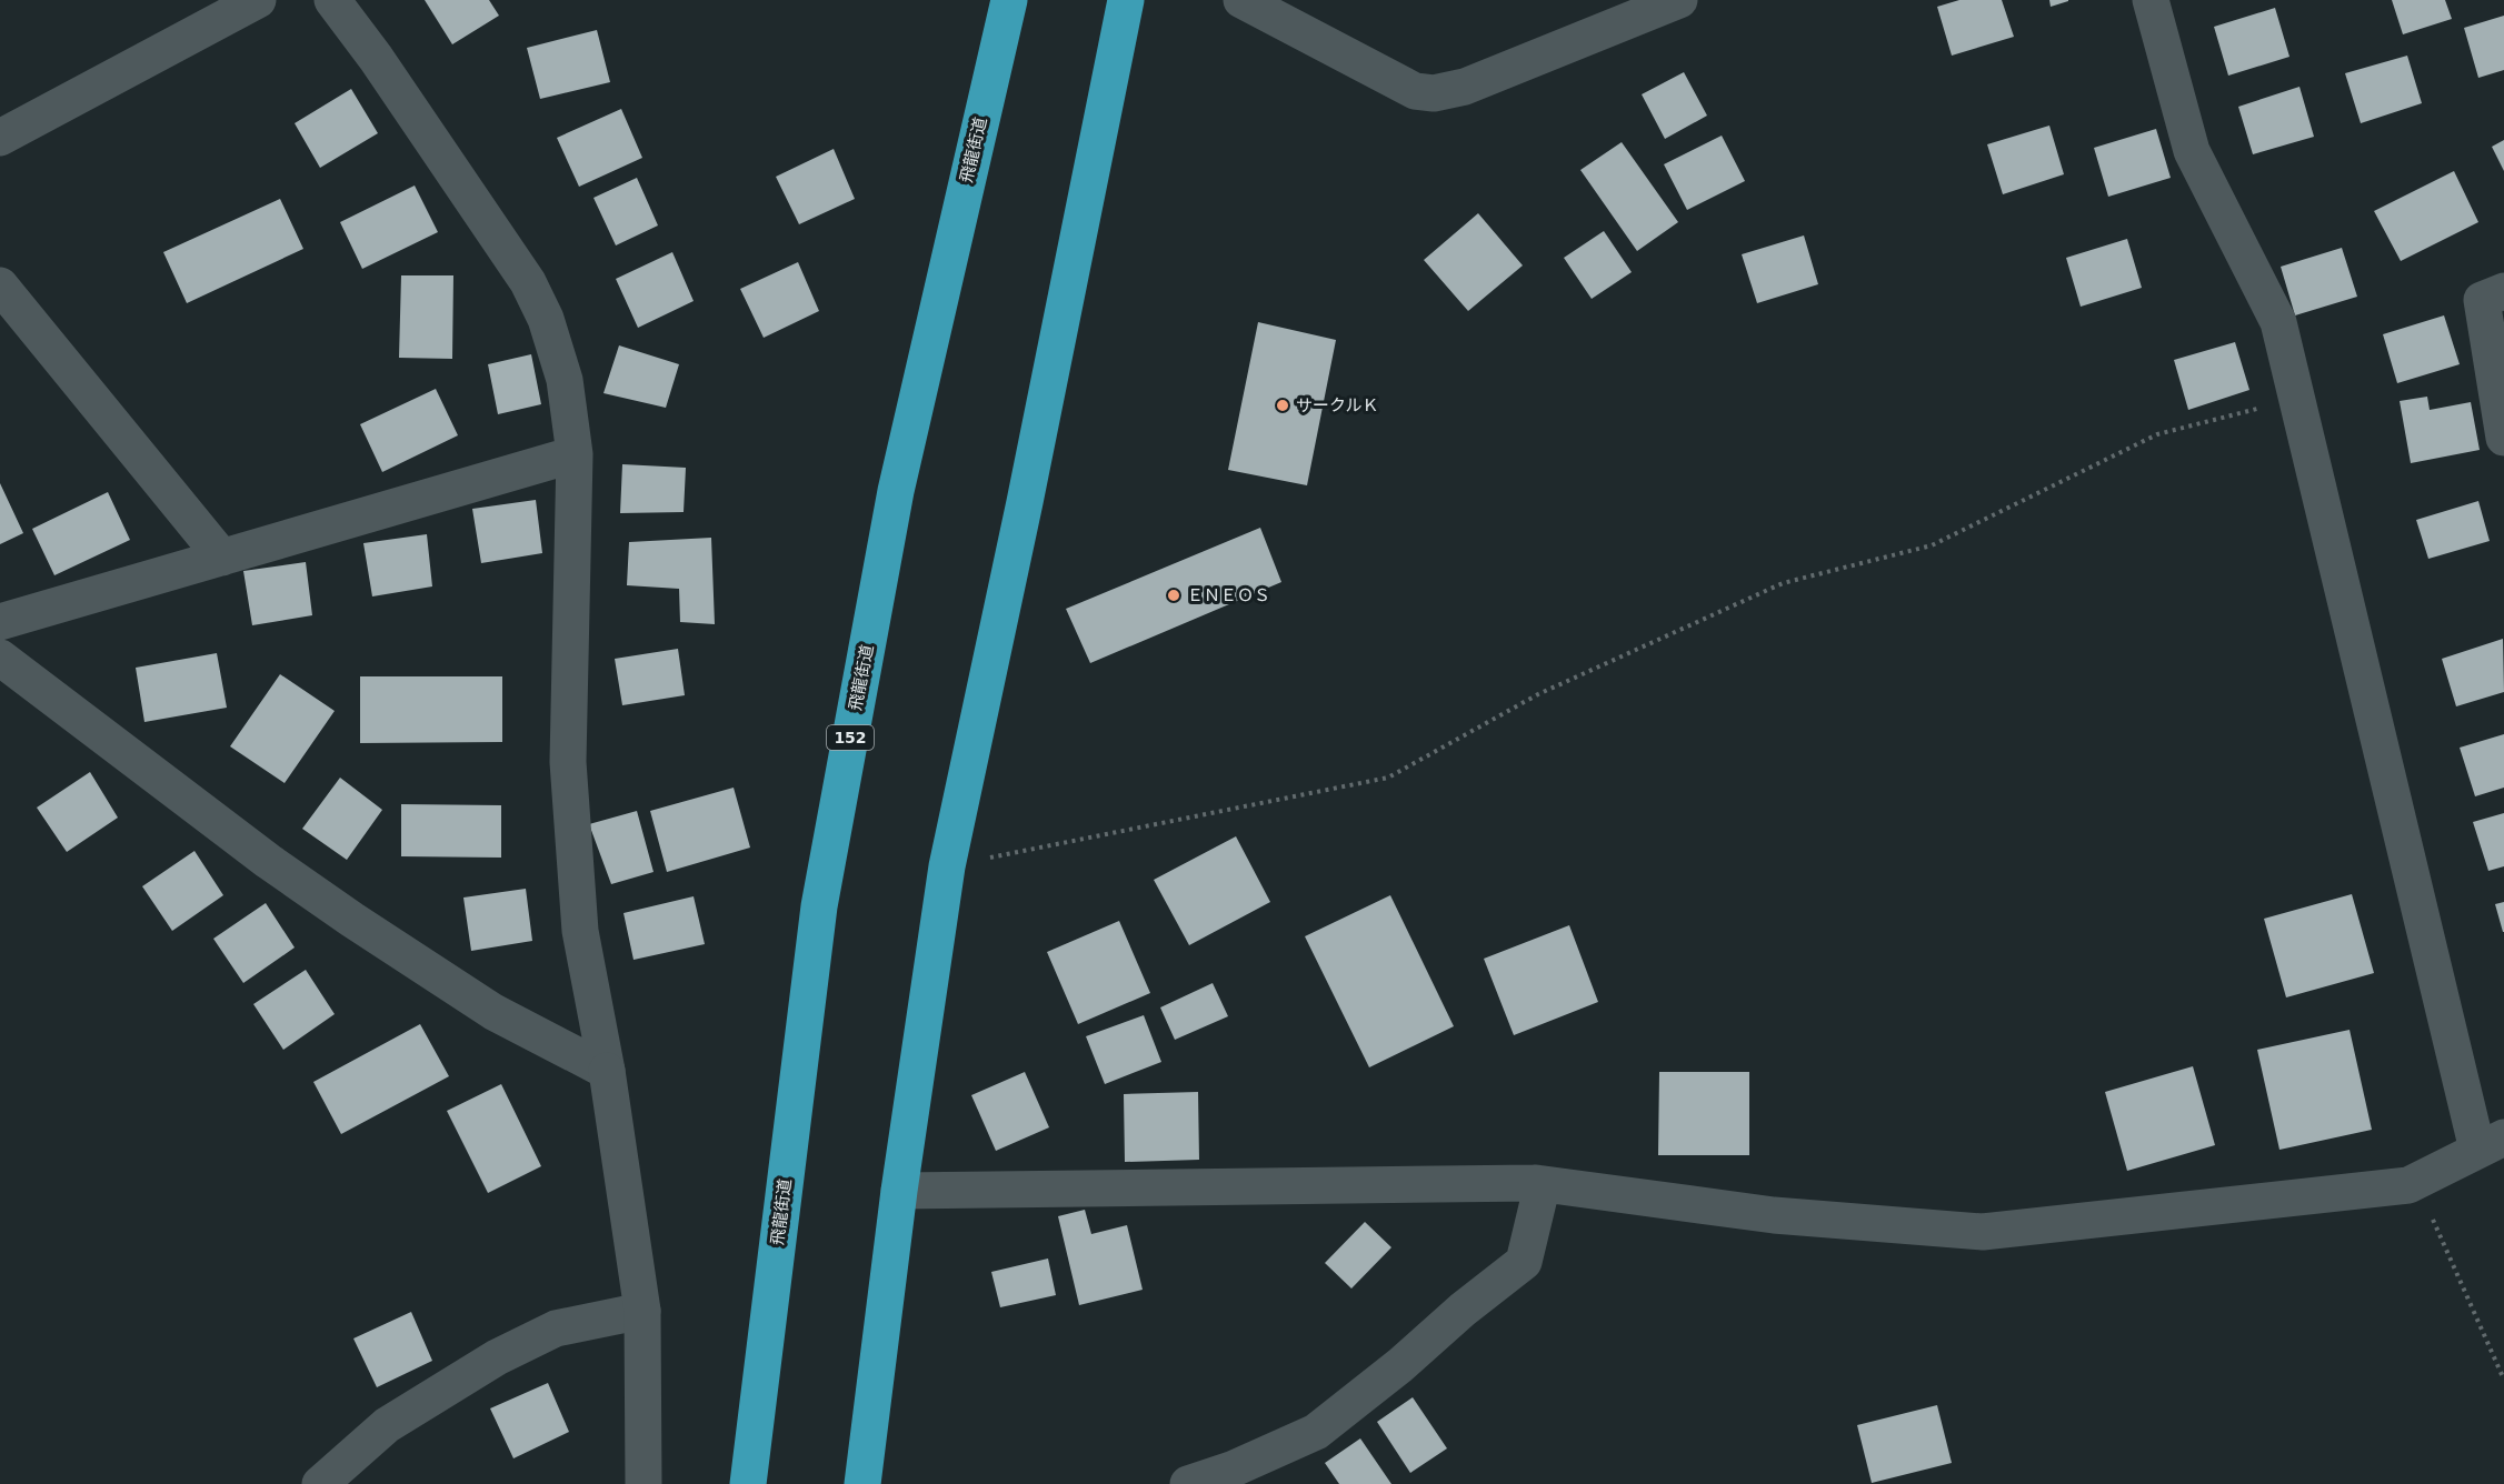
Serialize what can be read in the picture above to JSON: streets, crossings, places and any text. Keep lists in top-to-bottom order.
{
  "streets": {
    "highway": ["飛龍街道", "152"]
  },
  "places": ["サークルＫ", "ＥＮＥＯＳ"]
}
